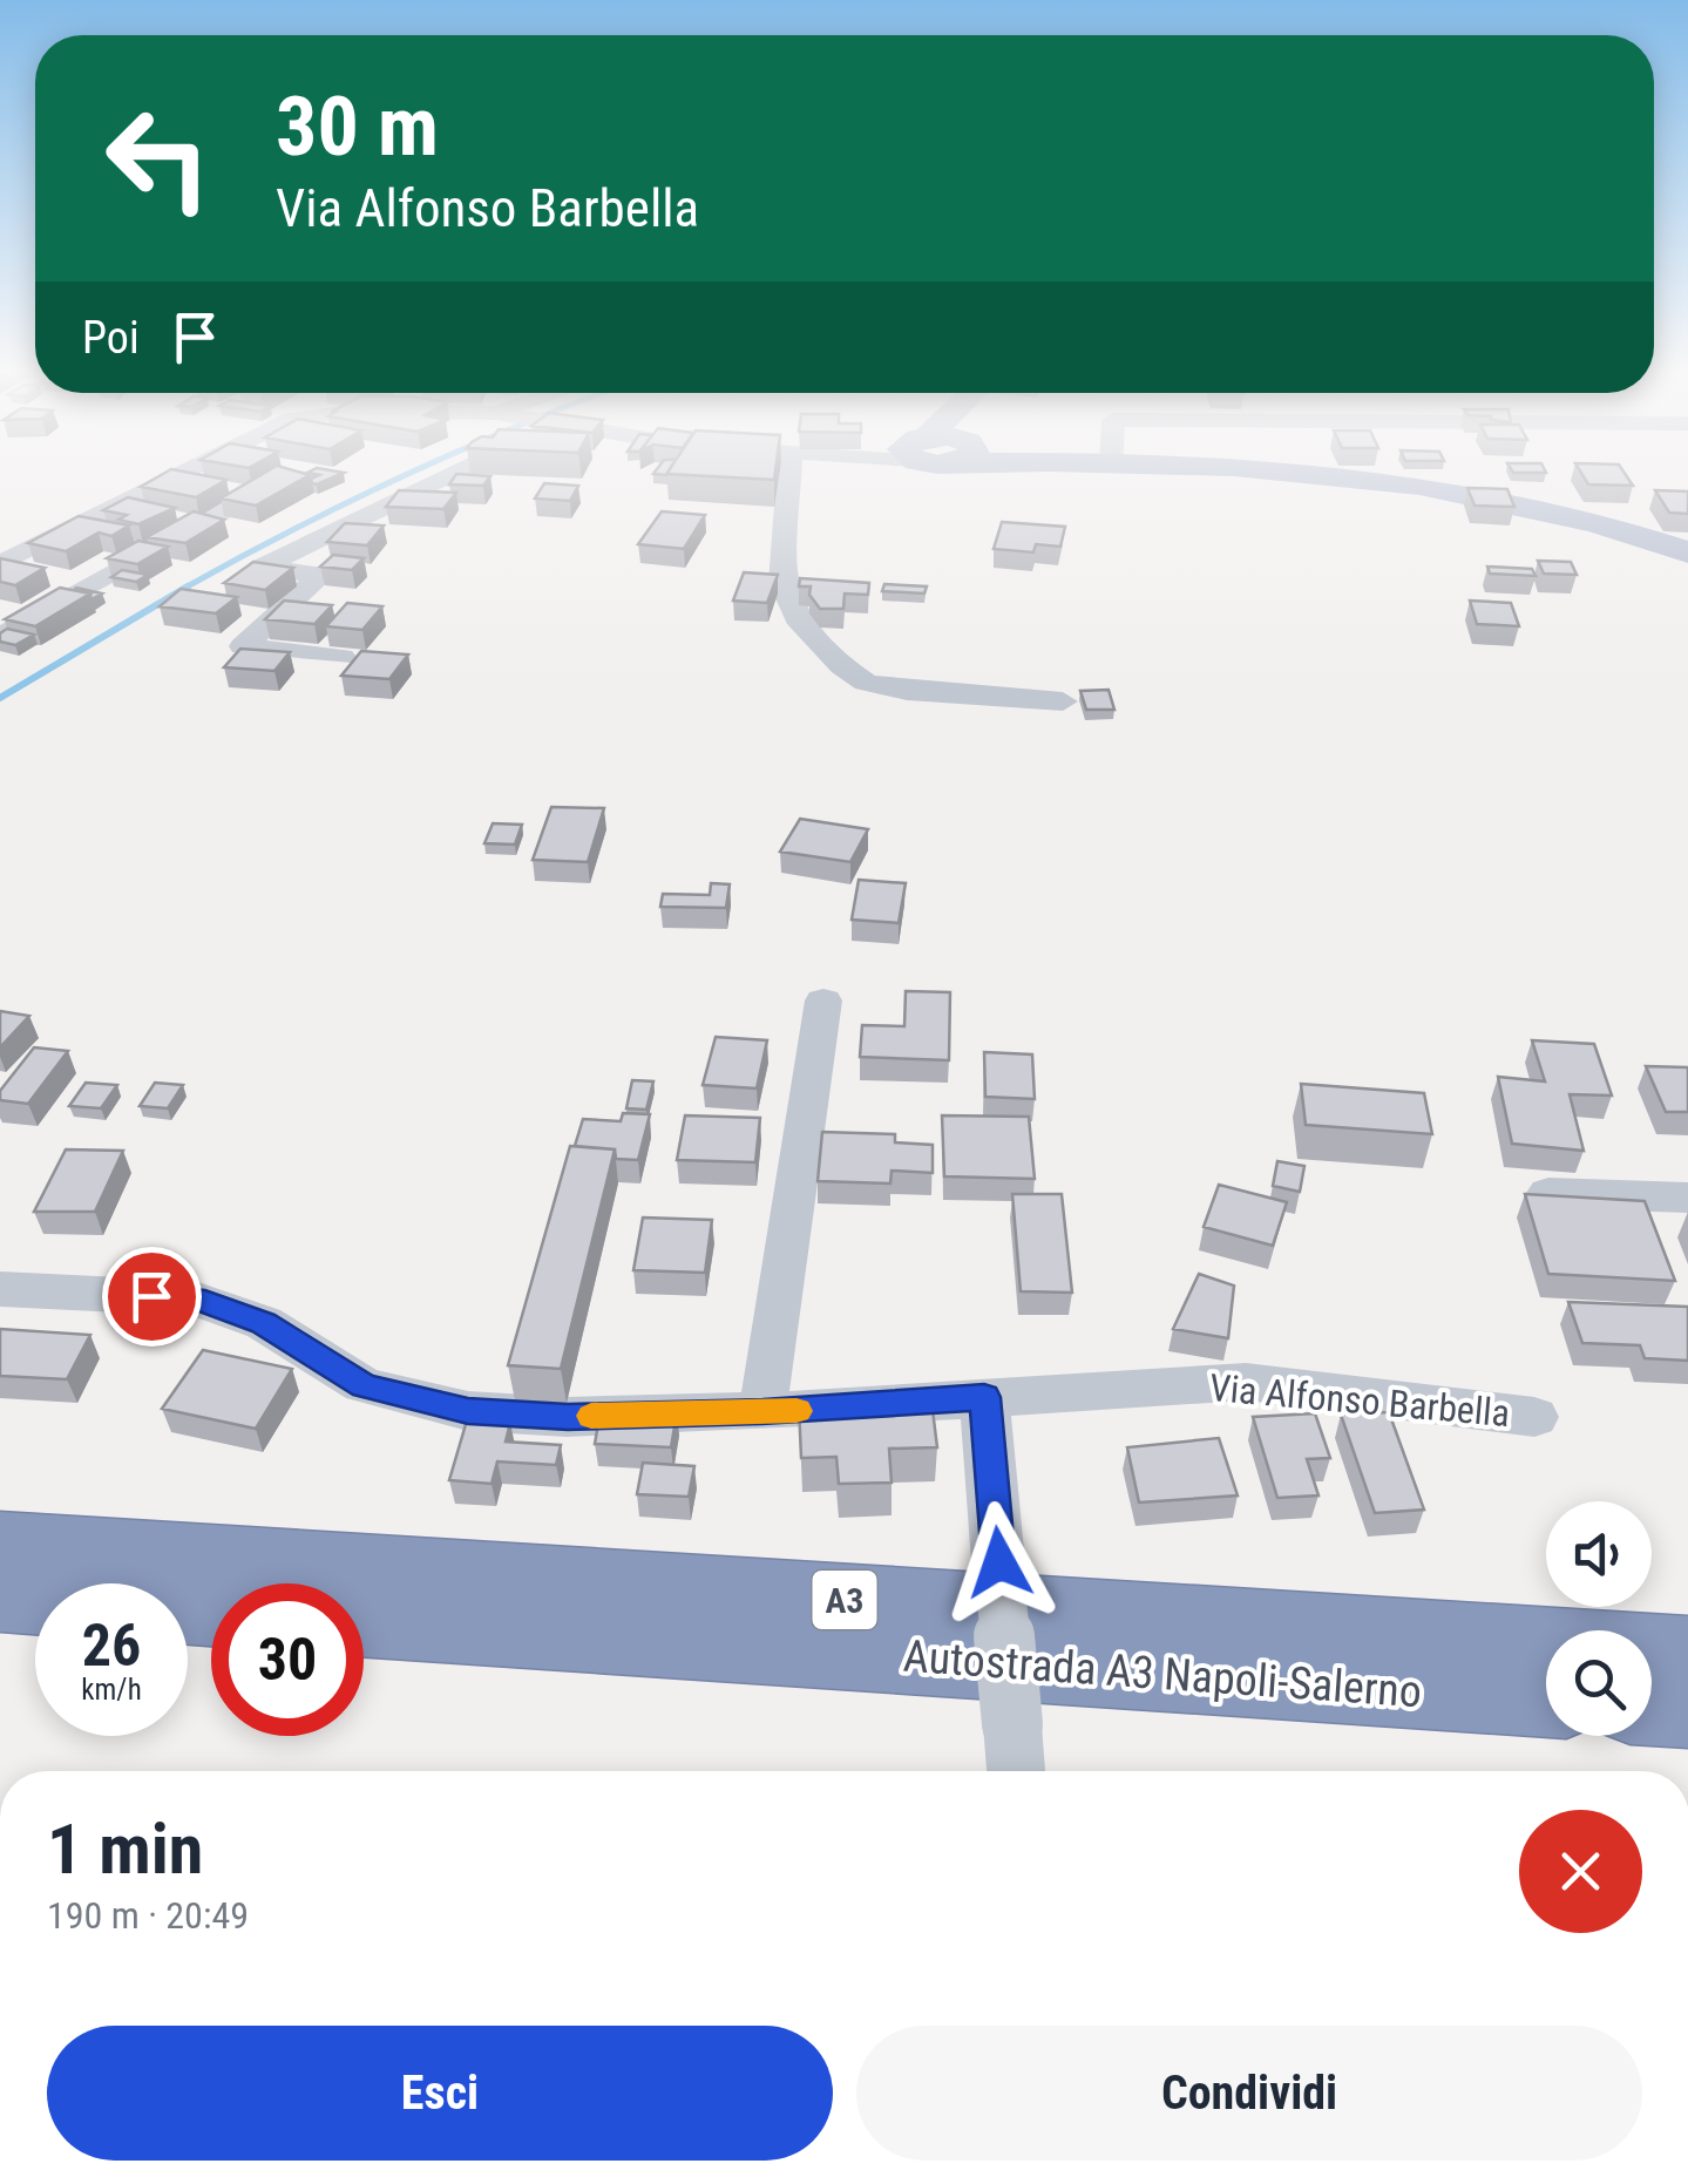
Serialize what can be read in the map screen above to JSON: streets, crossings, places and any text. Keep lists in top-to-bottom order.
{
  "streets": {
    "highway": ["A3", "Autostrada A3 Napoli-Salerno"],
    "street": ["Via Alfonso Barbella"]
  },
  "page": {
    "turn": ["30 m", "Via Alfonso Barbella"],
    "then": "Poi",
    "speed": "26 km/h",
    "limit": "30",
    "heading": ["1 min", "190 m · 20:49"],
    "buttons": ["Esci", "Condividi"]
  }
}
